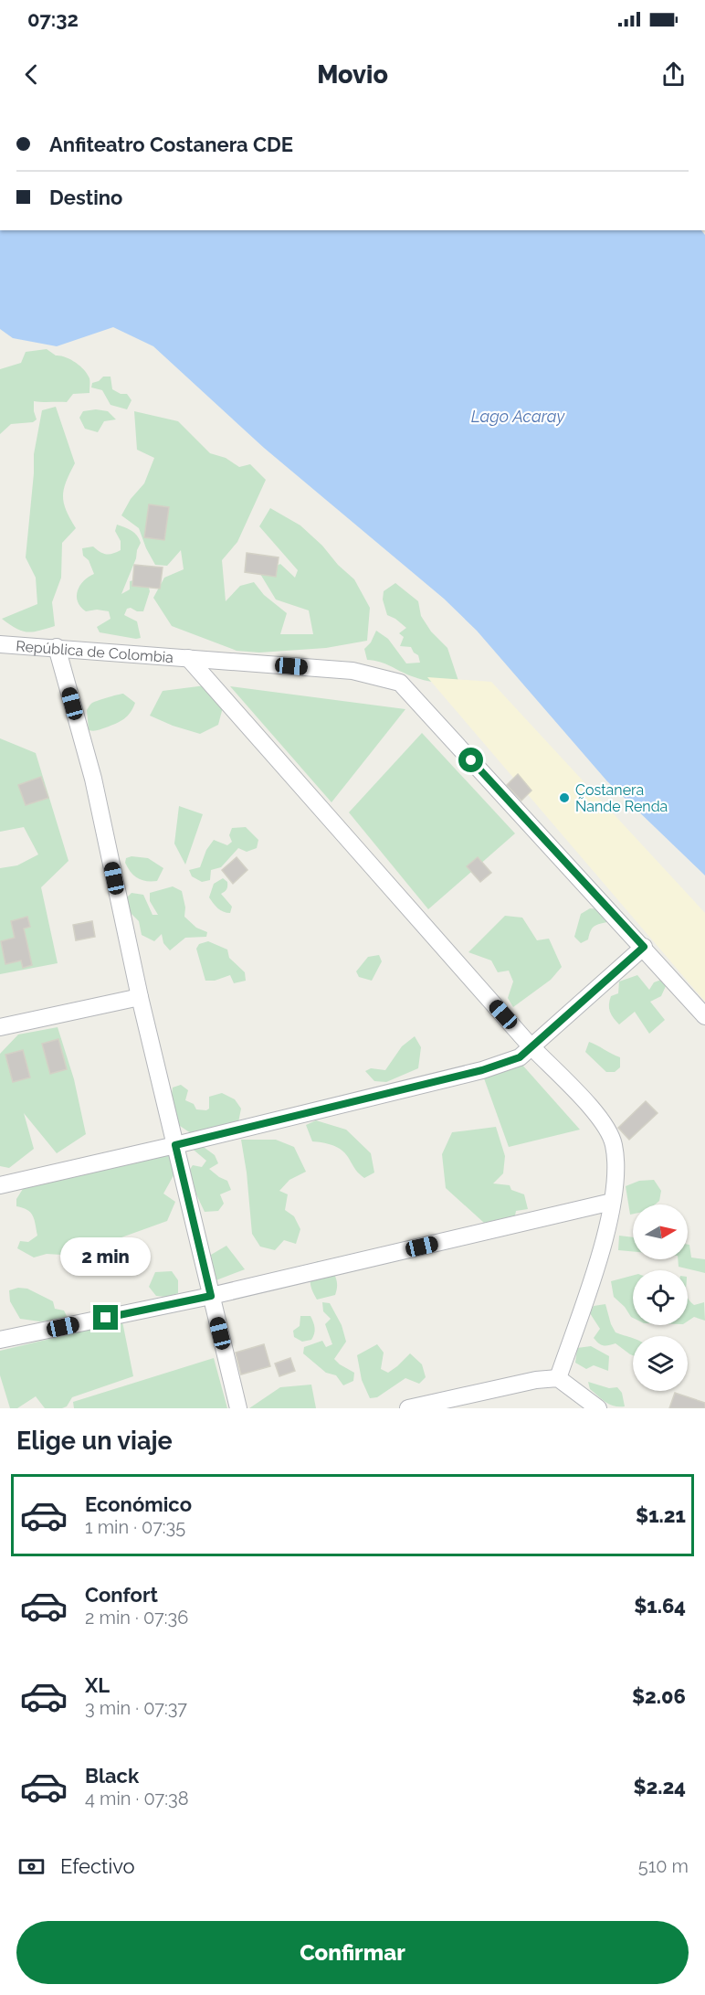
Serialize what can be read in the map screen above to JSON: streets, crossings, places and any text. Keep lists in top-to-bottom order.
{
  "streets": {
    "street": ["República de Colombia"]
  },
  "water": ["Lago Acaray"],
  "places": ["Costanera Ñande Renda"],
  "north": "right",
  "page": {
    "status": "07:32",
    "header": "Movio",
    "banner": ["Anfiteatro Costanera CDE", "Destino"],
    "bubble": "2 min",
    "heading": "Elige un viaje",
    "list": [
      {
        "name": "Económico",
        "note": "1 min · 07:35",
        "value": "$1.21"
      },
      {
        "name": "Confort",
        "note": "2 min · 07:36",
        "value": "$1.64"
      },
      {
        "name": "XL",
        "note": "3 min · 07:37",
        "value": "$2.06"
      },
      {
        "name": "Black",
        "note": "4 min · 07:38",
        "value": "$2.24"
      }
    ],
    "pay": ["Efectivo", "510 m"],
    "buttons": "Confirmar"
  }
}
